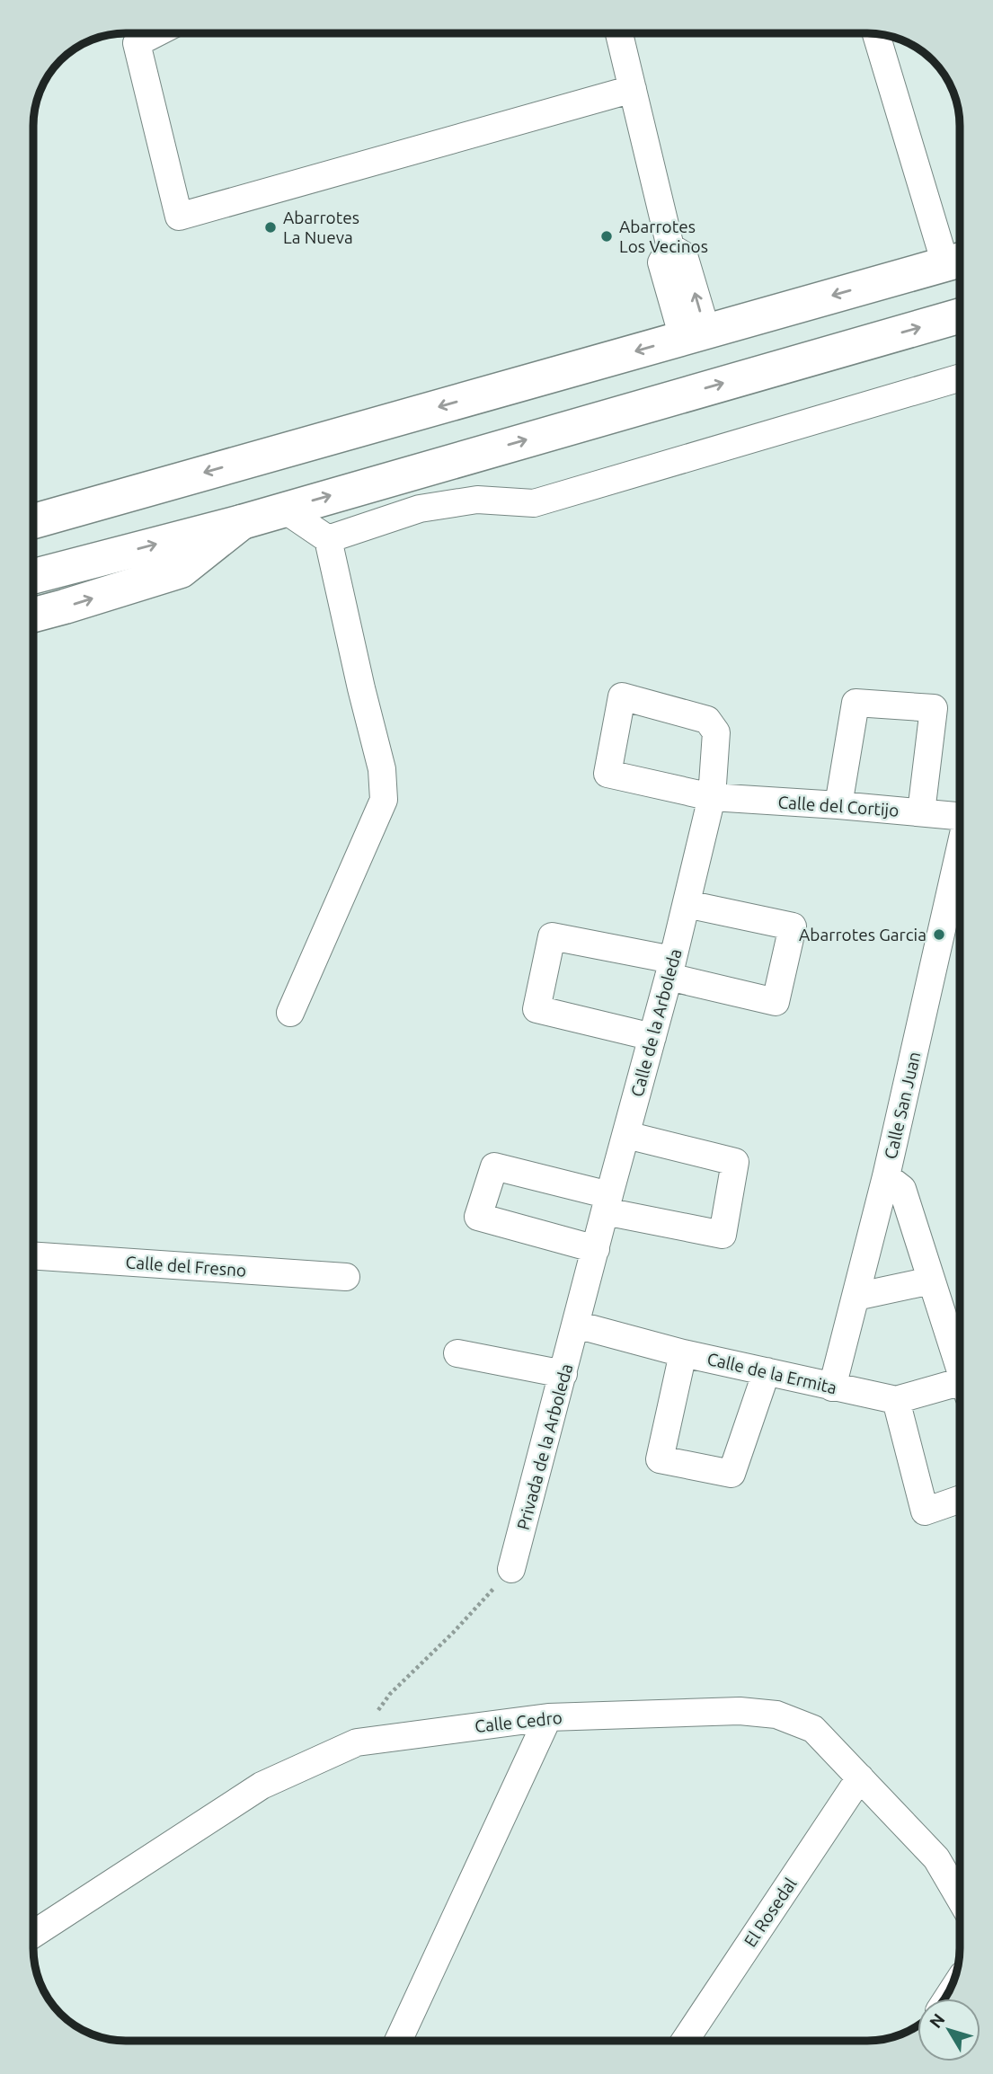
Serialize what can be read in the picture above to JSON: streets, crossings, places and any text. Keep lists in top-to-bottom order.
{
  "streets": {
    "street": [
      "Calle del Cortijo",
      "Calle de la Arboleda",
      "Calle San Juan",
      "Calle del Fresno",
      "Calle de la Ermita",
      "Privada de la Arboleda",
      "Calle Cedro",
      "El Rosedal"
    ]
  },
  "crossings": [
    ["Calle del Cortijo", "Calle de la Arboleda"],
    ["Calle de la Arboleda", "Calle de la Ermita"],
    ["Calle de la Arboleda", "Privada de la Arboleda"],
    ["Calle San Juan", "Calle de la Ermita"],
    ["Calle de la Ermita", "Privada de la Arboleda"],
    ["Calle Cedro", "El Rosedal"]
  ],
  "places": ["Abarrotes La Nueva", "Abarrotes Los Vecinos", "Abarrotes Garcia"],
  "north": "top left"
}
